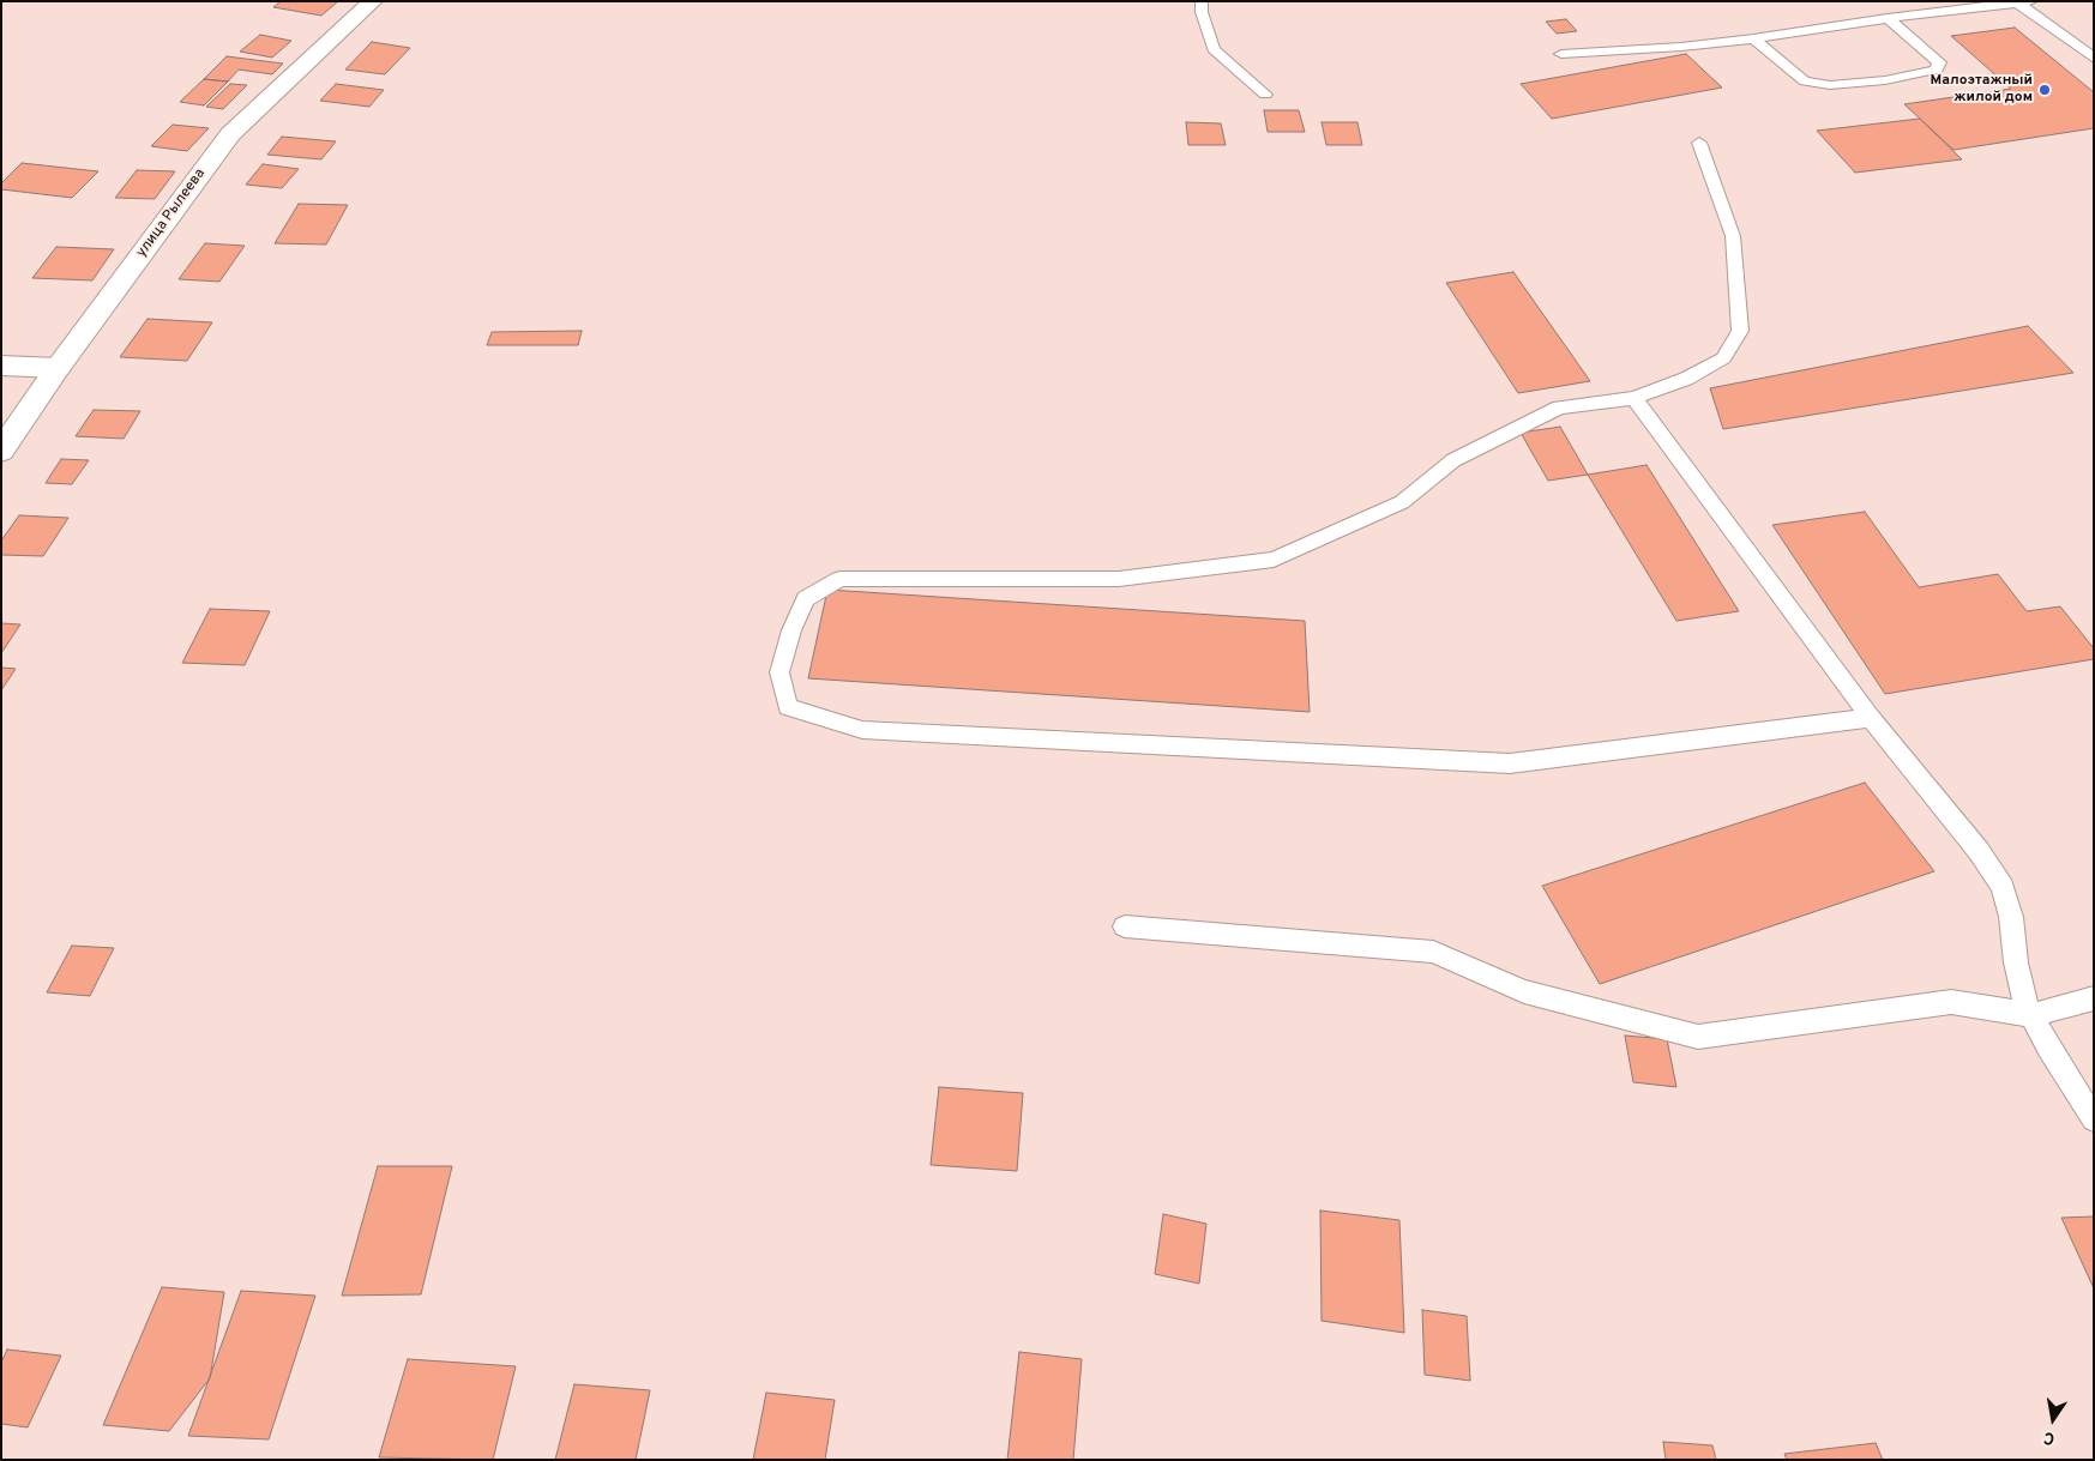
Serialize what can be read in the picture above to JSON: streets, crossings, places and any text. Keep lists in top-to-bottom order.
{
  "streets": {
    "street": ["улица Рылеева"]
  },
  "places": ["Малоэтажный жилой дом"],
  "north": "bottom"
}
